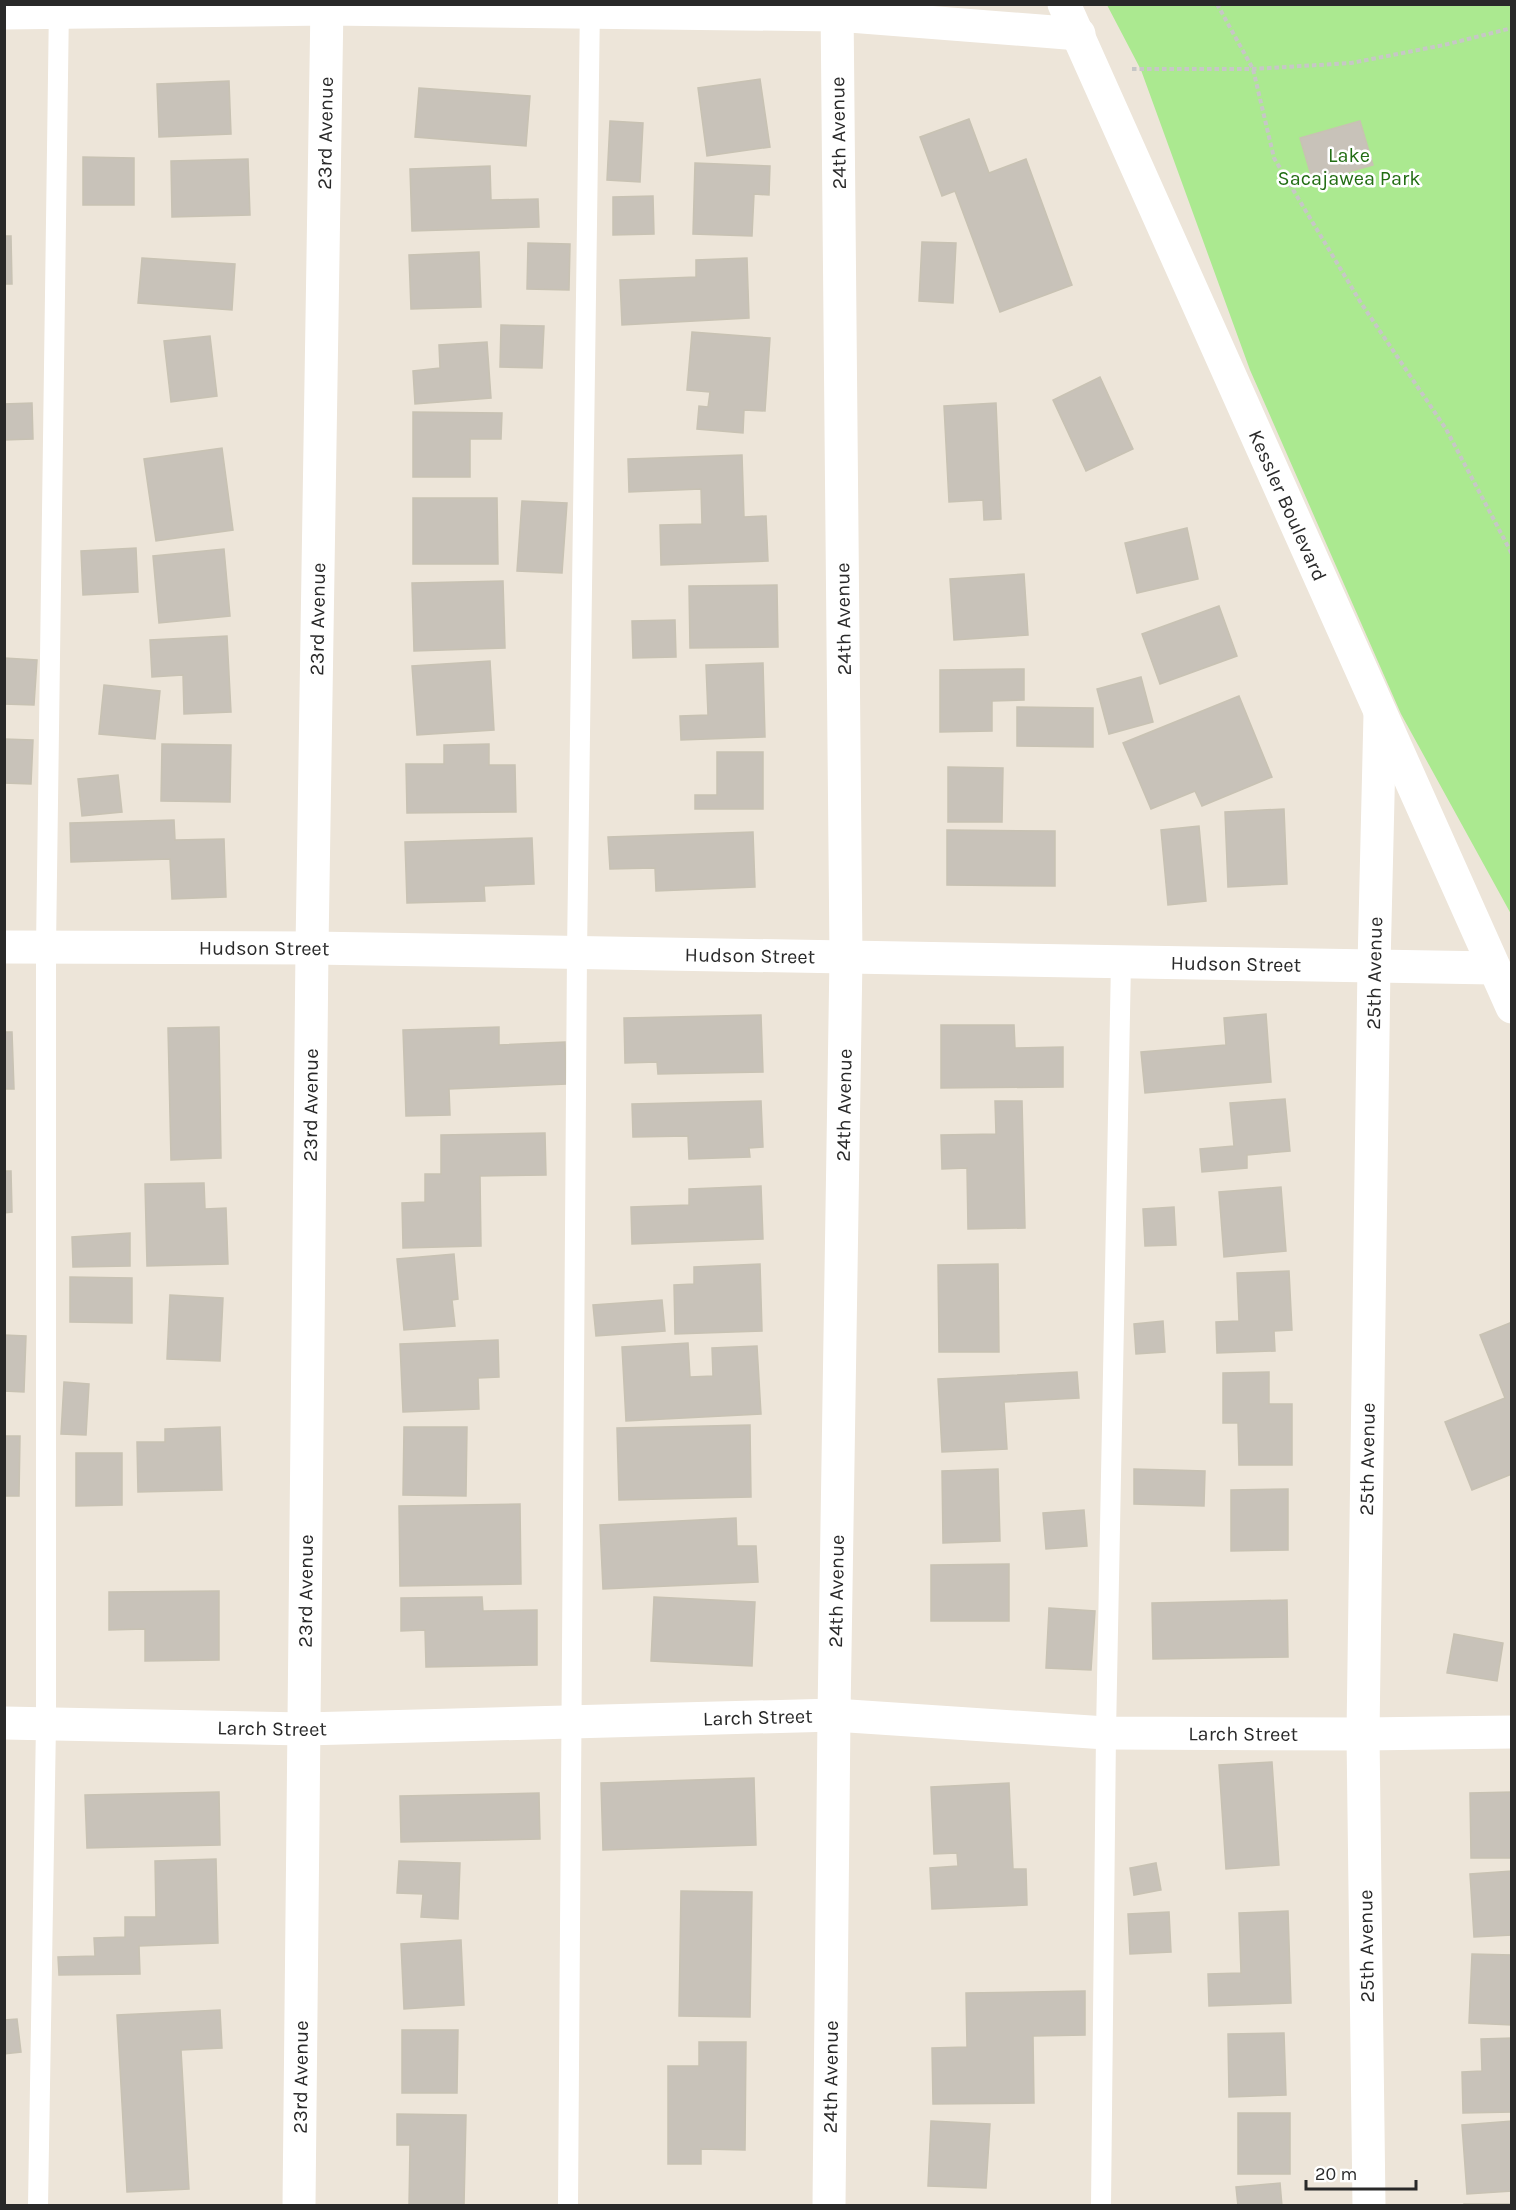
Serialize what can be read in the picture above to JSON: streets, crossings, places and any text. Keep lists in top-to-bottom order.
{
  "streets": {
    "street": [
      "23rd Avenue",
      "24th Avenue",
      "Kessler Boulevard",
      "Hudson Street",
      "25th Avenue",
      "Larch Street"
    ]
  },
  "crossings": [
    ["23rd Avenue", "Hudson Street"],
    ["23rd Avenue", "Larch Street"],
    ["24th Avenue", "Hudson Street"],
    ["24th Avenue", "Larch Street"],
    ["Kessler Boulevard", "Hudson Street"],
    ["Kessler Boulevard", "25th Avenue"],
    ["Hudson Street", "25th Avenue"],
    ["25th Avenue", "Larch Street"]
  ],
  "parks": ["Lake Sacajawea Park"],
  "scale_bar": "20 m"
}
